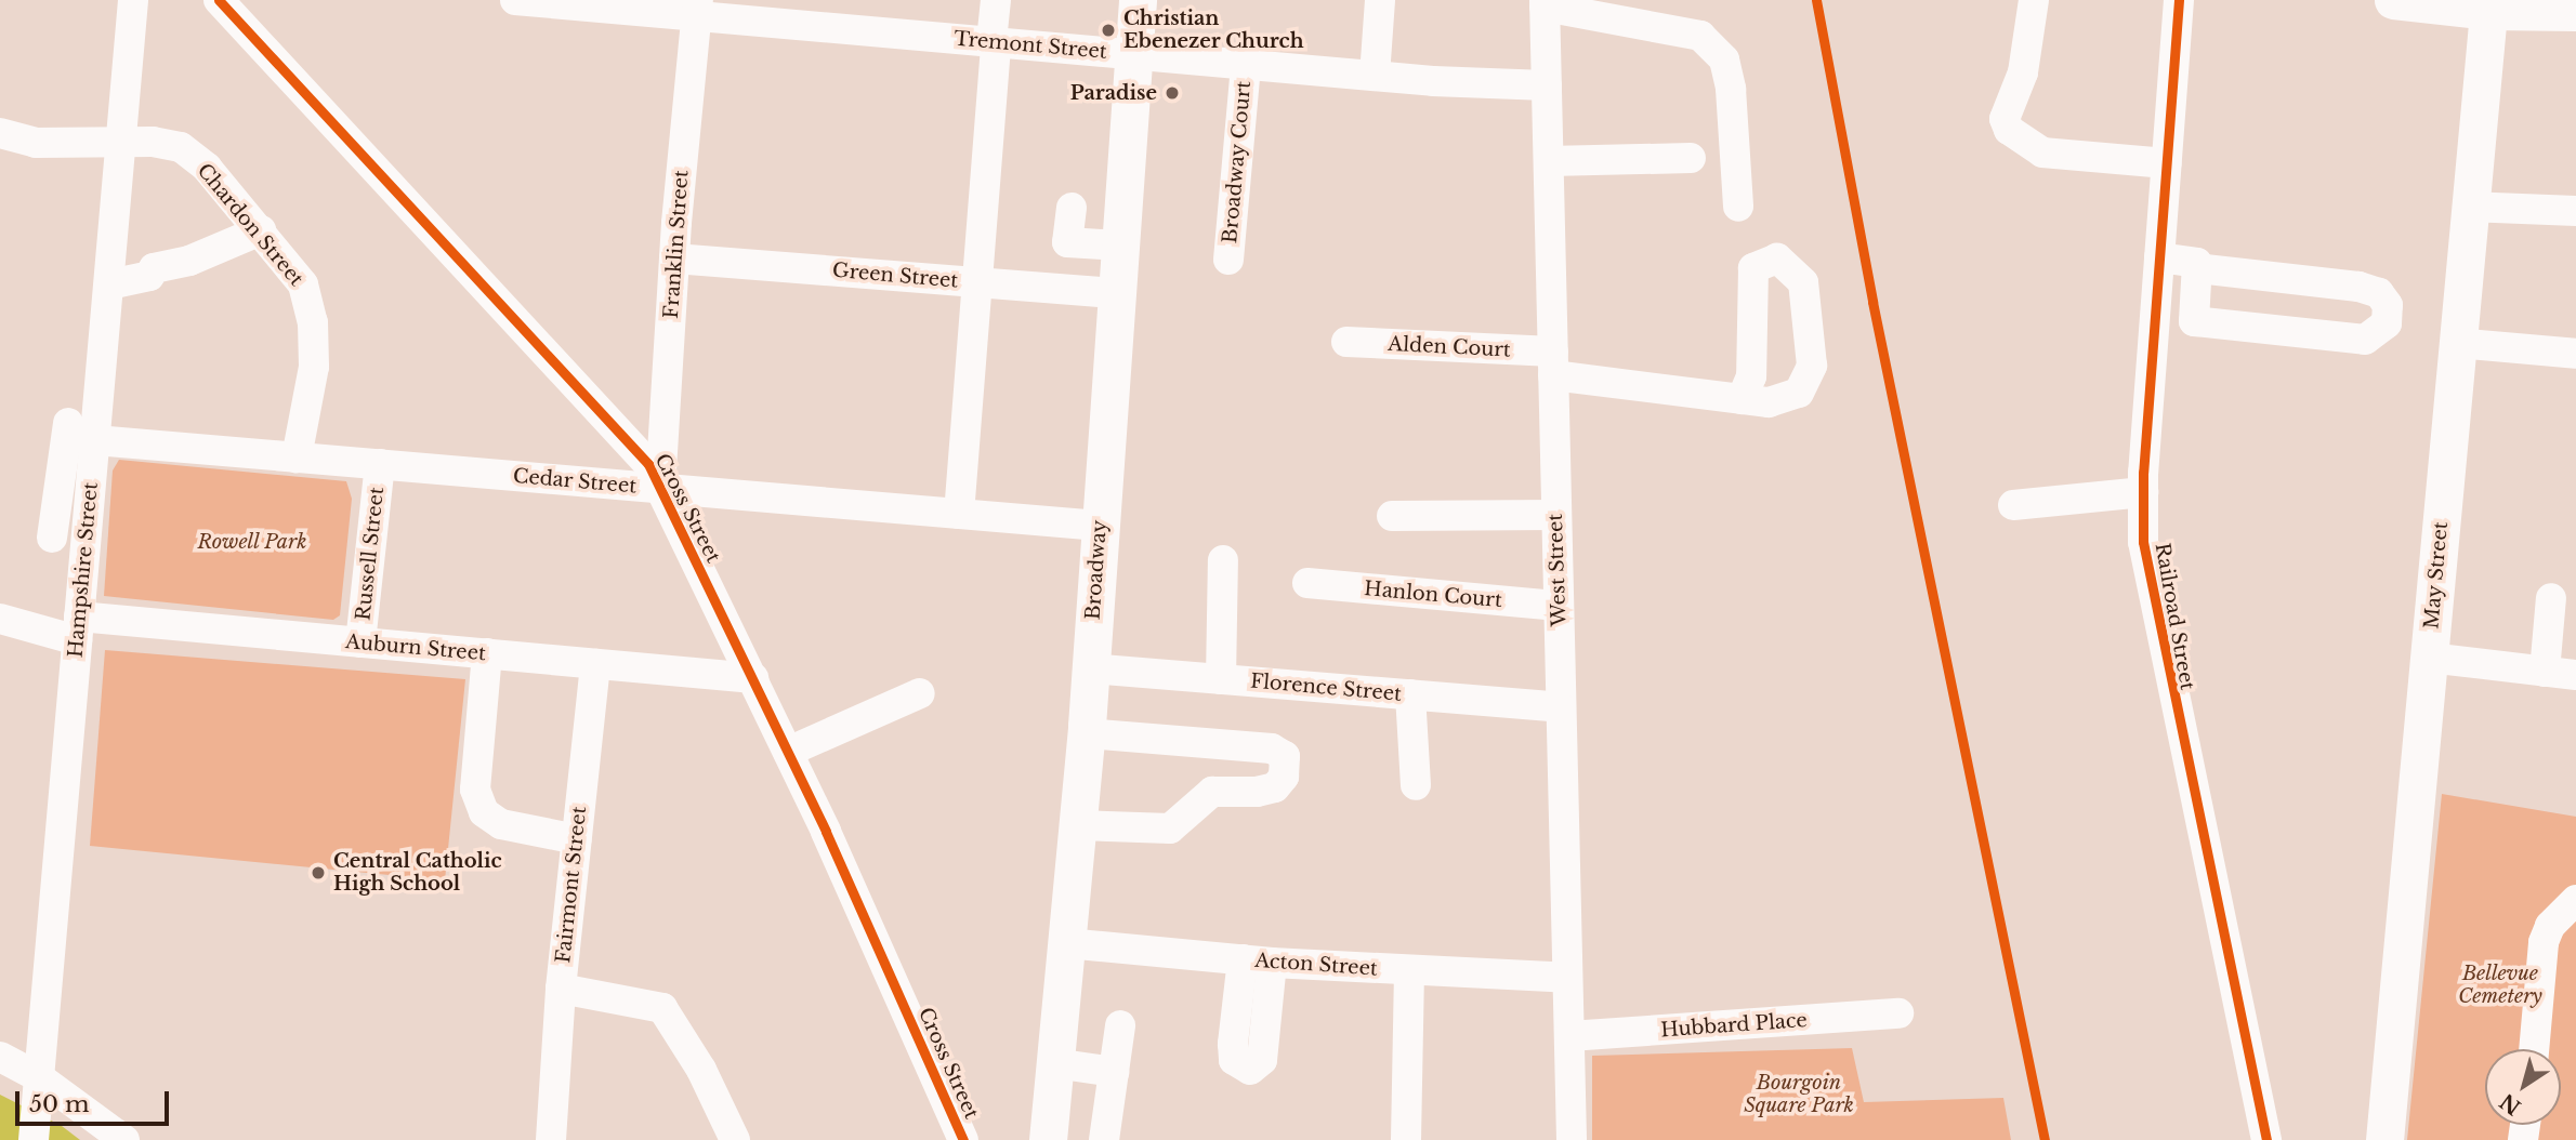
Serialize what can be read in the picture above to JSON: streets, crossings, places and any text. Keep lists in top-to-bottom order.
{
  "streets": {
    "main road": ["Broadway", "May Street"],
    "street": [
      "Tremont Street",
      "Broadway Court",
      "Chardon Street",
      "Franklin Street",
      "Green Street",
      "Alden Court",
      "Cedar Street",
      "Cross Street",
      "Russell Street",
      "Hampshire Street",
      "West Street",
      "Hanlon Court",
      "Railroad Street",
      "Auburn Street",
      "Florence Street",
      "Fairmont Street",
      "Acton Street",
      "Hubbard Place"
    ]
  },
  "crossings": [
    ["Tremont Street", "Broadway Court"],
    ["Tremont Street", "Franklin Street"],
    ["Tremont Street", "Broadway"],
    ["Tremont Street", "West Street"],
    ["Chardon Street", "Cedar Street"],
    ["Chardon Street", "Hampshire Street"],
    ["Franklin Street", "Green Street"],
    ["Franklin Street", "Cedar Street"],
    ["Franklin Street", "Cross Street"],
    ["Green Street", "Broadway"],
    ["Alden Court", "West Street"],
    ["Cedar Street", "Cross Street"],
    ["Cedar Street", "Russell Street"],
    ["Cedar Street", "Hampshire Street"],
    ["Cedar Street", "Broadway"],
    ["Cross Street", "Auburn Street"],
    ["Russell Street", "Auburn Street"],
    ["Hampshire Street", "Auburn Street"],
    ["Broadway", "Florence Street"],
    ["Broadway", "Acton Street"],
    ["West Street", "Hanlon Court"],
    ["West Street", "Florence Street"],
    ["West Street", "Acton Street"],
    ["West Street", "Hubbard Place"],
    ["Auburn Street", "Fairmont Street"]
  ],
  "parks": ["Rowell Park", "Bellevue Cemetery", "Bourgoin Square Park"],
  "places": ["Christian Ebenezer Church", "Paradise", "Central Catholic High School"],
  "scale_bar": "50 m",
  "north": "bottom left"
}
